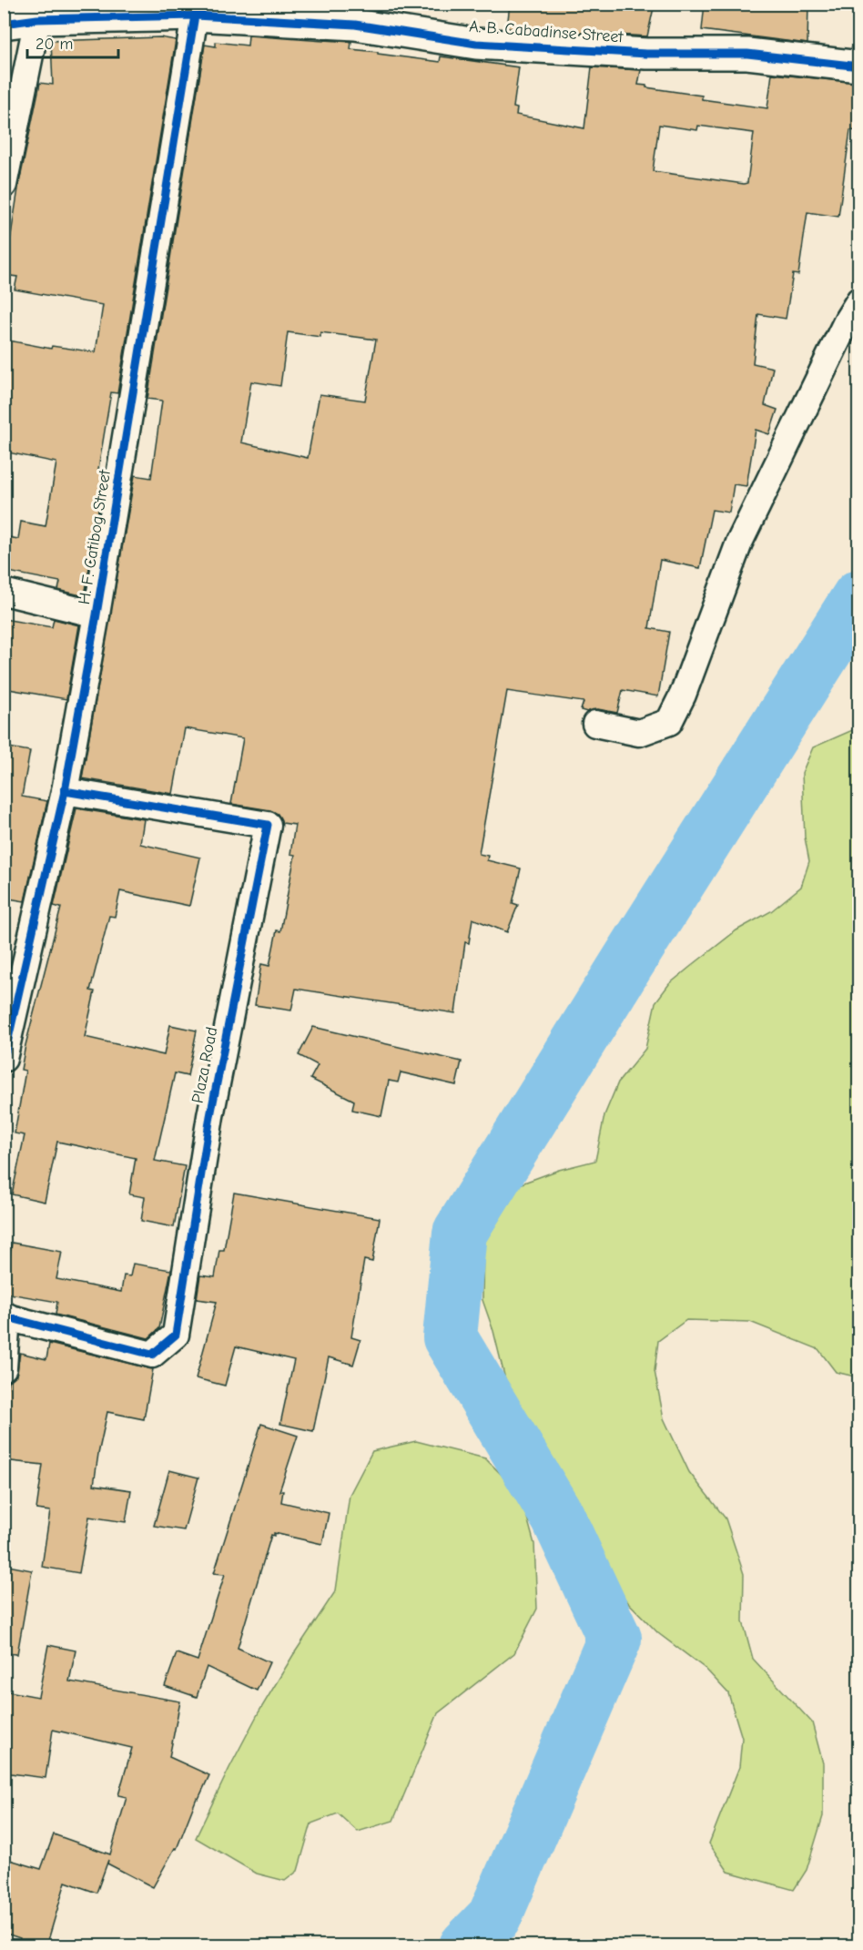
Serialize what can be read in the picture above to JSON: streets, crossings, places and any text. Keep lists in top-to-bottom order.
{
  "streets": {
    "street": ["A. B. Cabadinse Street", "H. F. Catibog Street", "Plaza Road"]
  },
  "crossings": [
    ["A. B. Cabadinse Street", "H. F. Catibog Street"],
    ["H. F. Catibog Street", "Plaza Road"]
  ],
  "scale_bar": "20 m"
}
